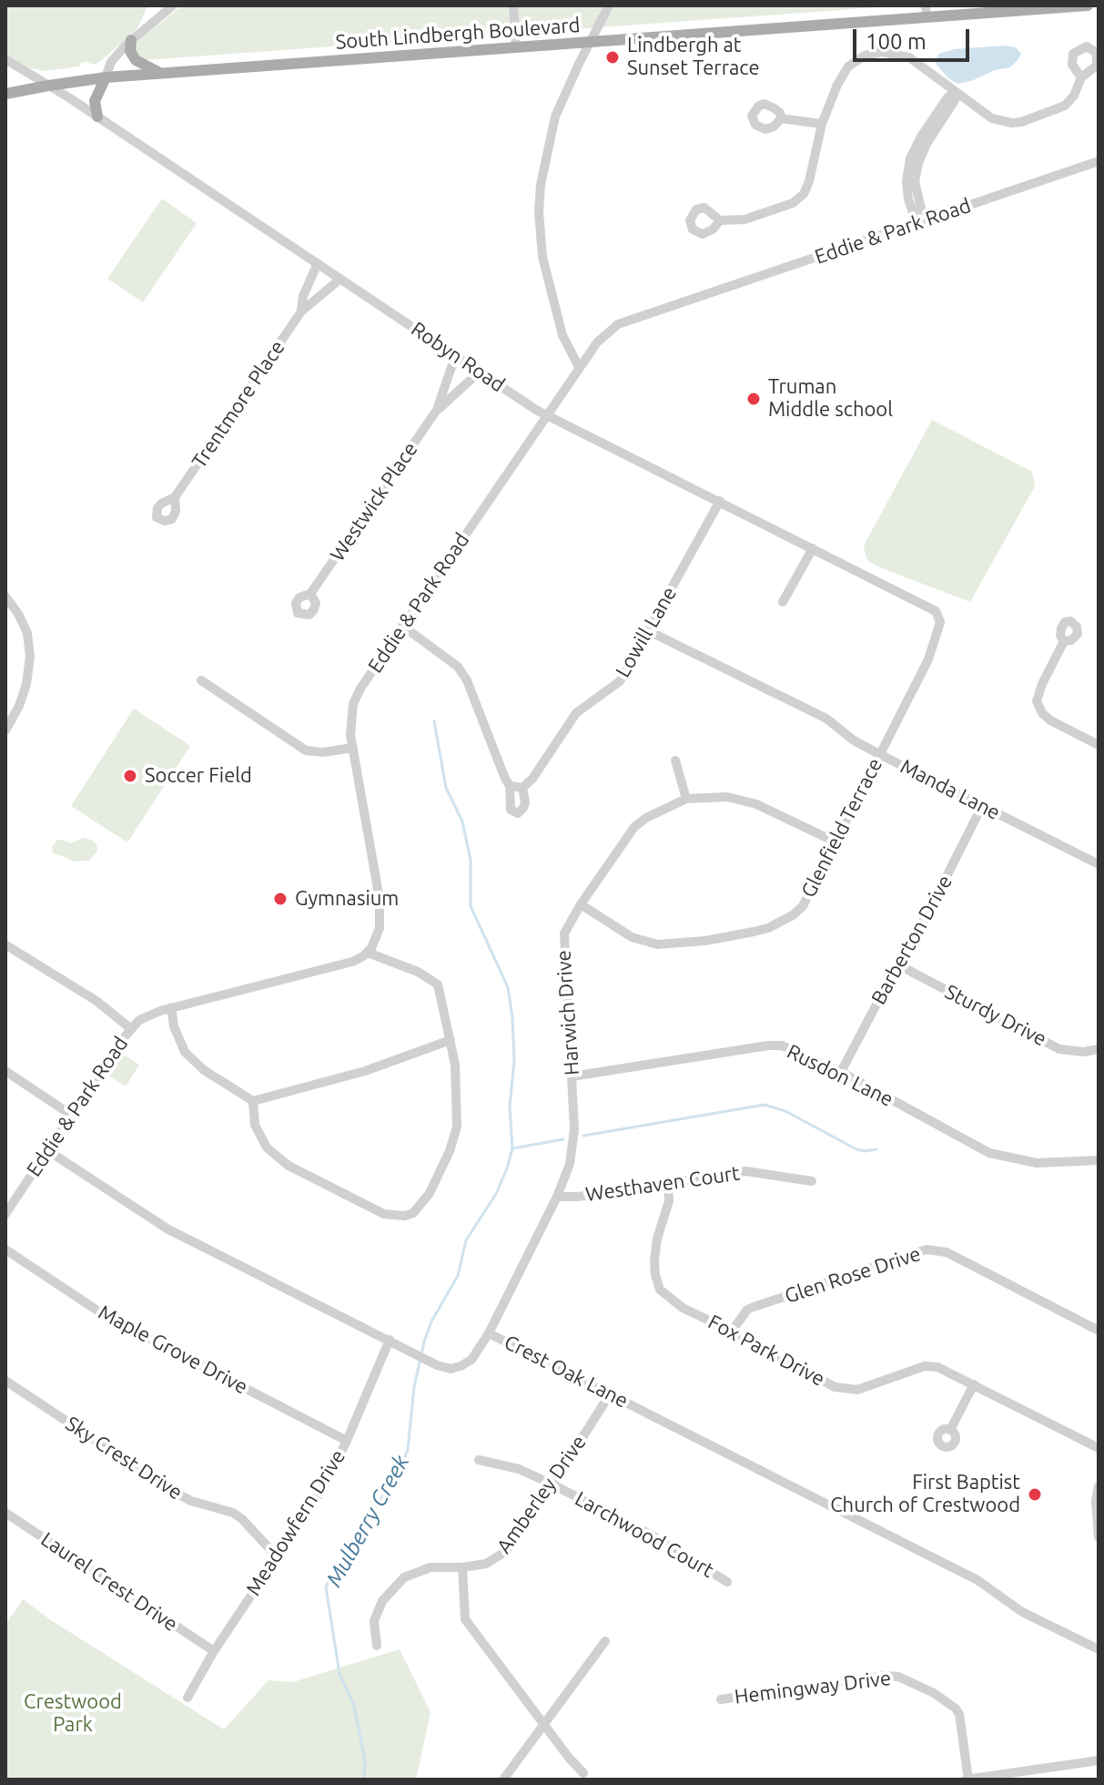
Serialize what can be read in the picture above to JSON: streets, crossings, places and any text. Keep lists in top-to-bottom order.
{
  "streets": {
    "main road": ["South Lindbergh Boulevard"],
    "street": [
      "Eddie & Park Road",
      "Robyn Road",
      "Trentmore Place",
      "Westwick Place",
      "Lowill Lane",
      "Manda Lane",
      "Glenfield Terrace",
      "Barberton Drive",
      "Harwich Drive",
      "Sturdy Drive",
      "Rusdon Lane",
      "Westhaven Court",
      "Glen Rose Drive",
      "Maple Grove Drive",
      "Fox Park Drive",
      "Crest Oak Lane",
      "Sky Crest Drive",
      "Amberley Drive",
      "Meadowfern Drive",
      "Larchwood Court",
      "Laurel Crest Drive",
      "Hemingway Drive"
    ]
  },
  "crossings": [
    ["South Lindbergh Boulevard", "Robyn Road"],
    ["Eddie & Park Road", "Robyn Road"],
    ["Eddie & Park Road", "Crest Oak Lane"],
    ["Robyn Road", "Trentmore Place"],
    ["Robyn Road", "Westwick Place"],
    ["Robyn Road", "Lowill Lane"],
    ["Robyn Road", "Glenfield Terrace"],
    ["Lowill Lane", "Manda Lane"],
    ["Manda Lane", "Glenfield Terrace"],
    ["Manda Lane", "Barberton Drive"],
    ["Glenfield Terrace", "Harwich Drive"],
    ["Barberton Drive", "Sturdy Drive"],
    ["Barberton Drive", "Rusdon Lane"],
    ["Harwich Drive", "Rusdon Lane"],
    ["Harwich Drive", "Westhaven Court"],
    ["Harwich Drive", "Crest Oak Lane"],
    ["Westhaven Court", "Fox Park Drive"],
    ["Glen Rose Drive", "Fox Park Drive"],
    ["Maple Grove Drive", "Meadowfern Drive"],
    ["Crest Oak Lane", "Amberley Drive"],
    ["Crest Oak Lane", "Meadowfern Drive"],
    ["Sky Crest Drive", "Meadowfern Drive"],
    ["Amberley Drive", "Larchwood Court"],
    ["Meadowfern Drive", "Laurel Crest Drive"]
  ],
  "water": ["Mulberry Creek"],
  "parks": ["Crestwood Park"],
  "places": [
    "Lindbergh at Sunset Terrace",
    "Truman Middle school",
    "Soccer Field",
    "Gymnasium",
    "First Baptist Church of Crestwood"
  ],
  "scale_bar": "100 m"
}
